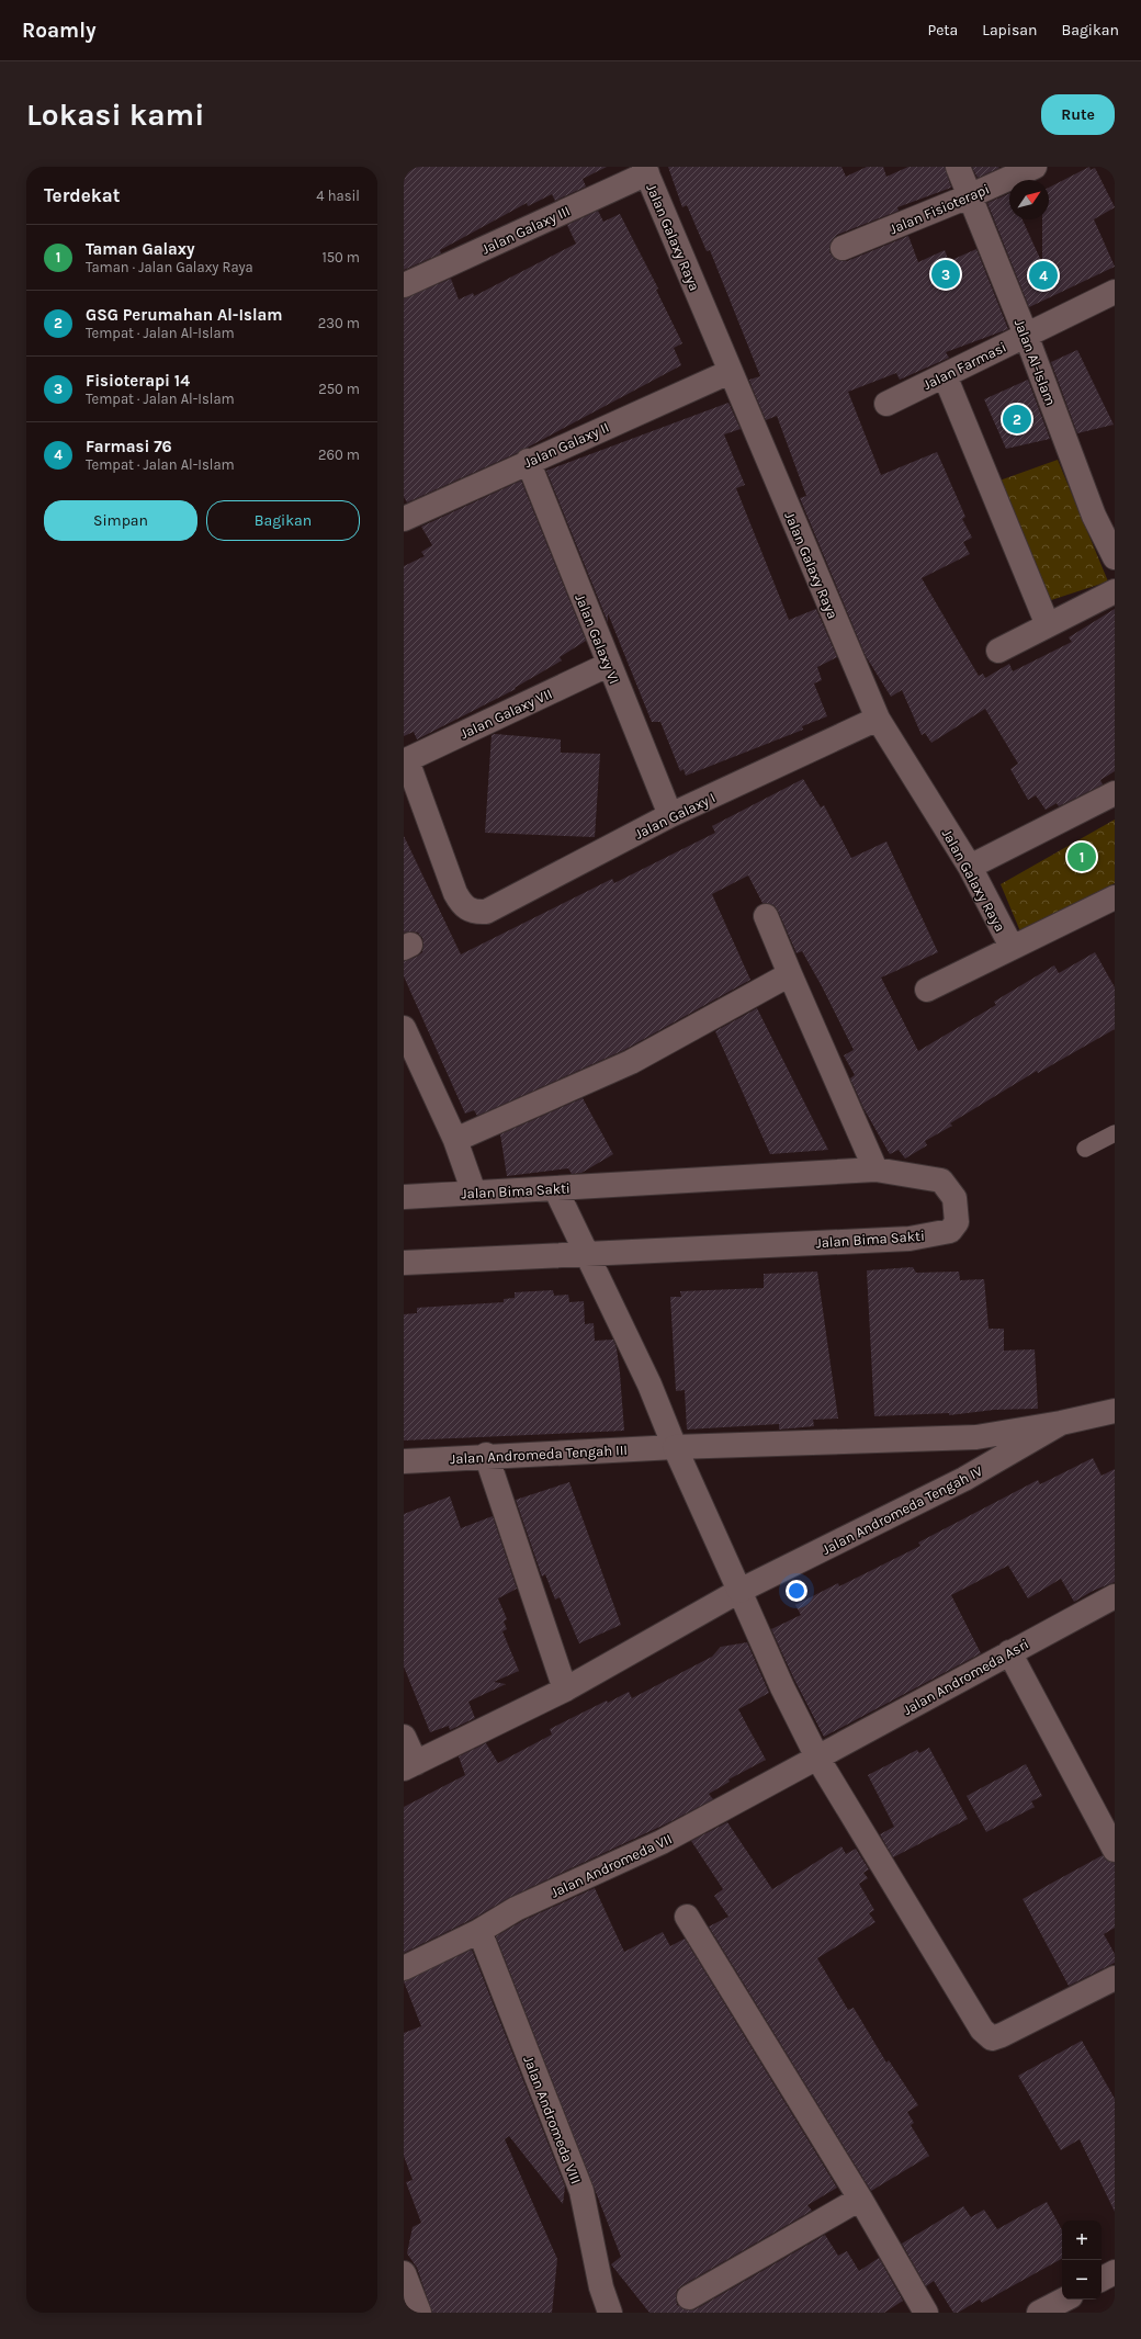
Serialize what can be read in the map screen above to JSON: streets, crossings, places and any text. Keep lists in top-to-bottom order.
{
  "streets": {
    "street": [
      "Jalan Fisioterapi",
      "Jalan Galaxy III",
      "Jalan Galaxy Raya",
      "Jalan Al-Islam",
      "Jalan Farmasi",
      "Jalan Galaxy II",
      "Jalan Galaxy VI",
      "Jalan Galaxy VII",
      "Jalan Galaxy I",
      "Jalan Bima Sakti",
      "Jalan Andromeda Tengah III",
      "Jalan Andromeda Tengah IV",
      "Jalan Andromeda Asri",
      "Jalan Andromeda VII",
      "Jalan Andromeda VIII"
    ]
  },
  "crossings": [
    ["Jalan Fisioterapi", "Jalan Al-Islam"],
    ["Jalan Galaxy III", "Jalan Galaxy Raya"],
    ["Jalan Galaxy Raya", "Jalan Galaxy II"],
    ["Jalan Galaxy Raya", "Jalan Galaxy I"],
    ["Jalan Al-Islam", "Jalan Farmasi"],
    ["Jalan Galaxy II", "Jalan Galaxy VI"],
    ["Jalan Galaxy VI", "Jalan Galaxy VII"],
    ["Jalan Galaxy VI", "Jalan Galaxy I"],
    ["Jalan Galaxy VII", "Jalan Galaxy I"],
    ["Jalan Andromeda Tengah III", "Jalan Andromeda Tengah IV"],
    ["Jalan Andromeda Asri", "Jalan Andromeda VII"],
    ["Jalan Andromeda VII", "Jalan Andromeda VIII"]
  ],
  "north": "top right",
  "page": {
    "header": "Roamly",
    "nav": ["Peta", "Lapisan", "Bagikan"],
    "buttons": [
      "Rute",
      ["Simpan", "Bagikan"]
    ],
    "title": "Lokasi kami",
    "heading": ["Terdekat", "4 hasil"],
    "list": [
      {
        "mark": "1",
        "name": "Taman Galaxy",
        "note": "Taman · Jalan Galaxy Raya",
        "value": "150 m"
      },
      {
        "mark": "2",
        "name": "GSG Perumahan Al-Islam",
        "note": "Tempat · Jalan Al-Islam",
        "value": "230 m"
      },
      {
        "mark": "3",
        "name": "Fisioterapi 14",
        "note": "Tempat · Jalan Al-Islam",
        "value": "250 m"
      },
      {
        "mark": "4",
        "name": "Farmasi 76",
        "note": "Tempat · Jalan Al-Islam",
        "value": "260 m"
      }
    ],
    "pins": [
      "3",
      "4",
      "2",
      "1"
    ],
    "map_buttons": ["+", "−"]
  }
}
